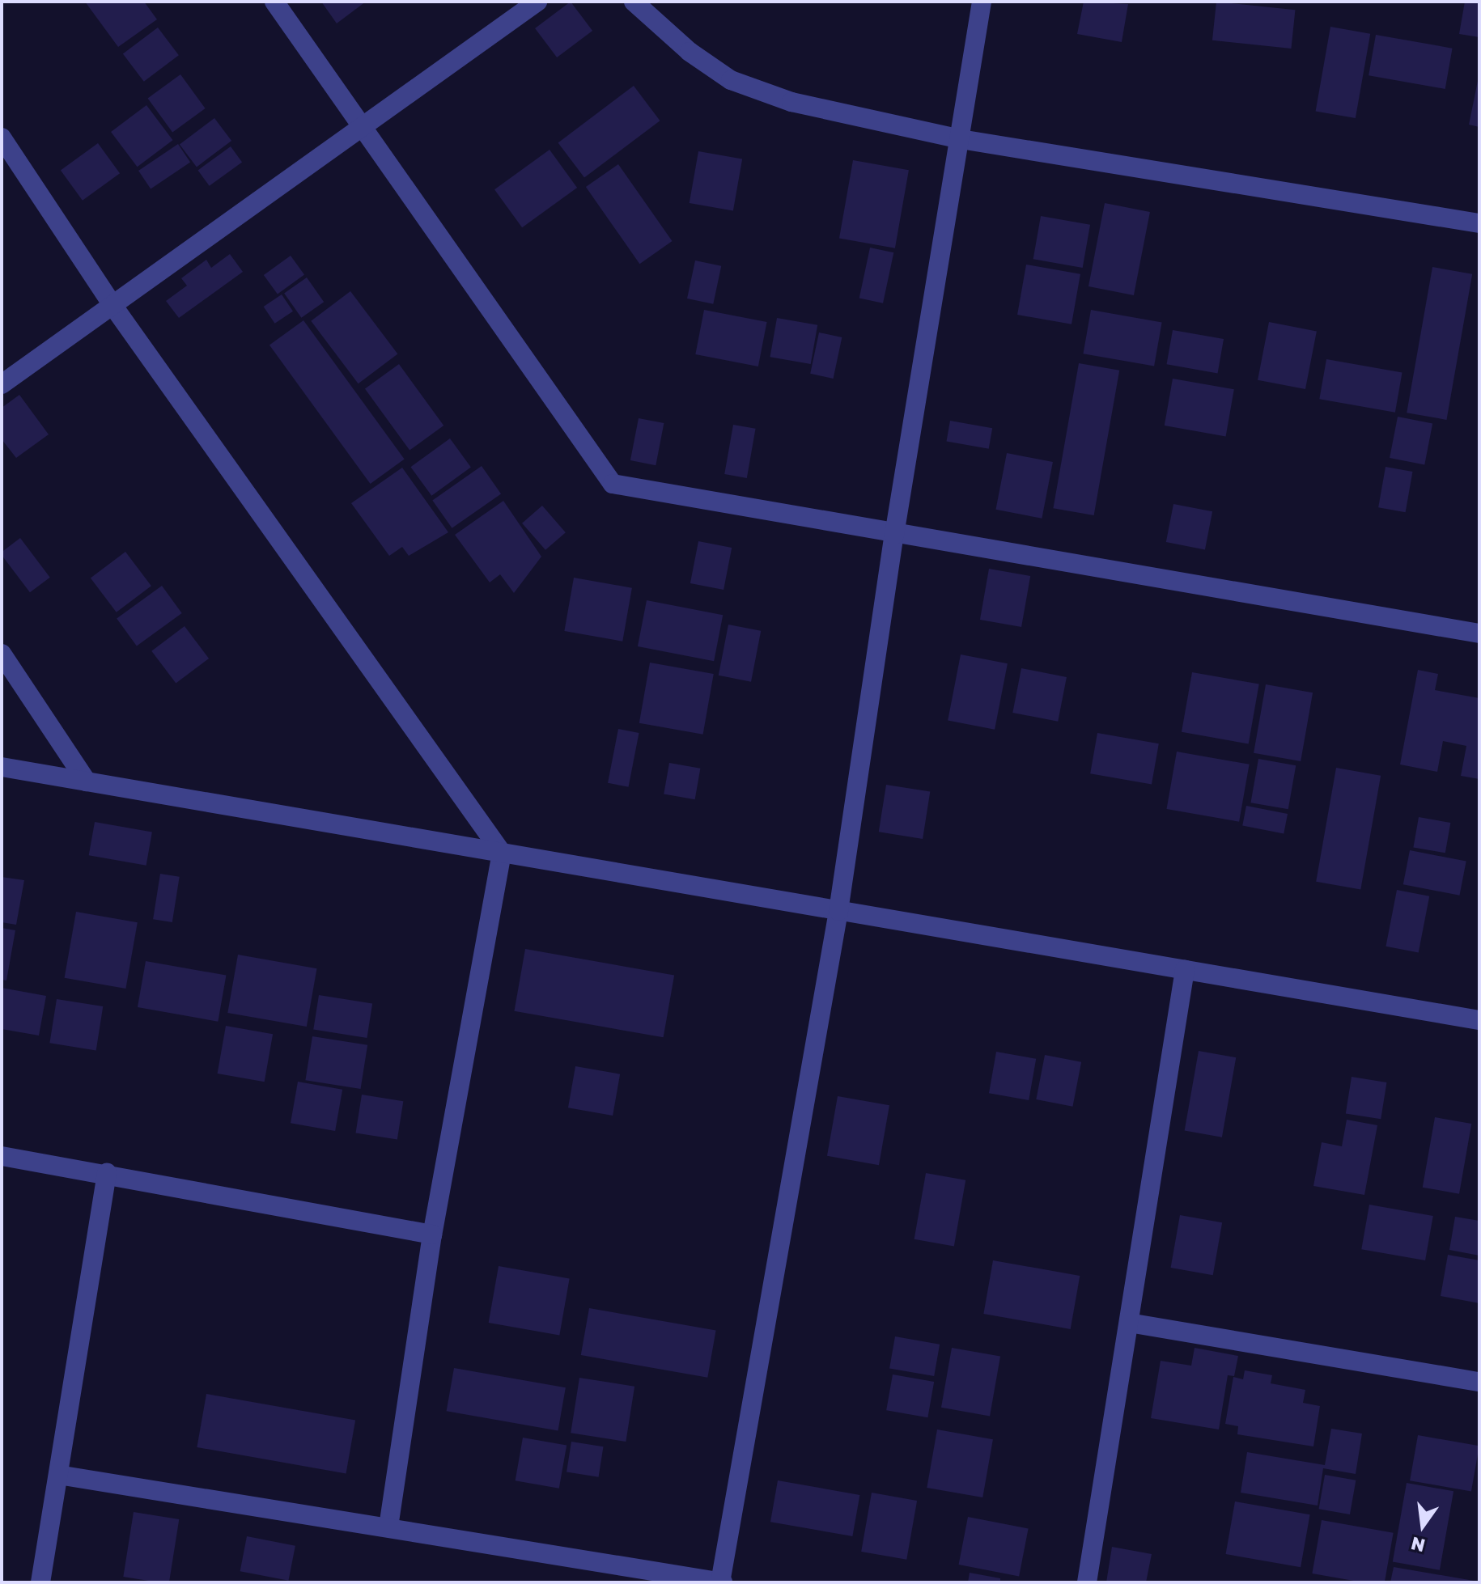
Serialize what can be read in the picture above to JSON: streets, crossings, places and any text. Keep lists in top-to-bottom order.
{
  "north": "bottom"
}
